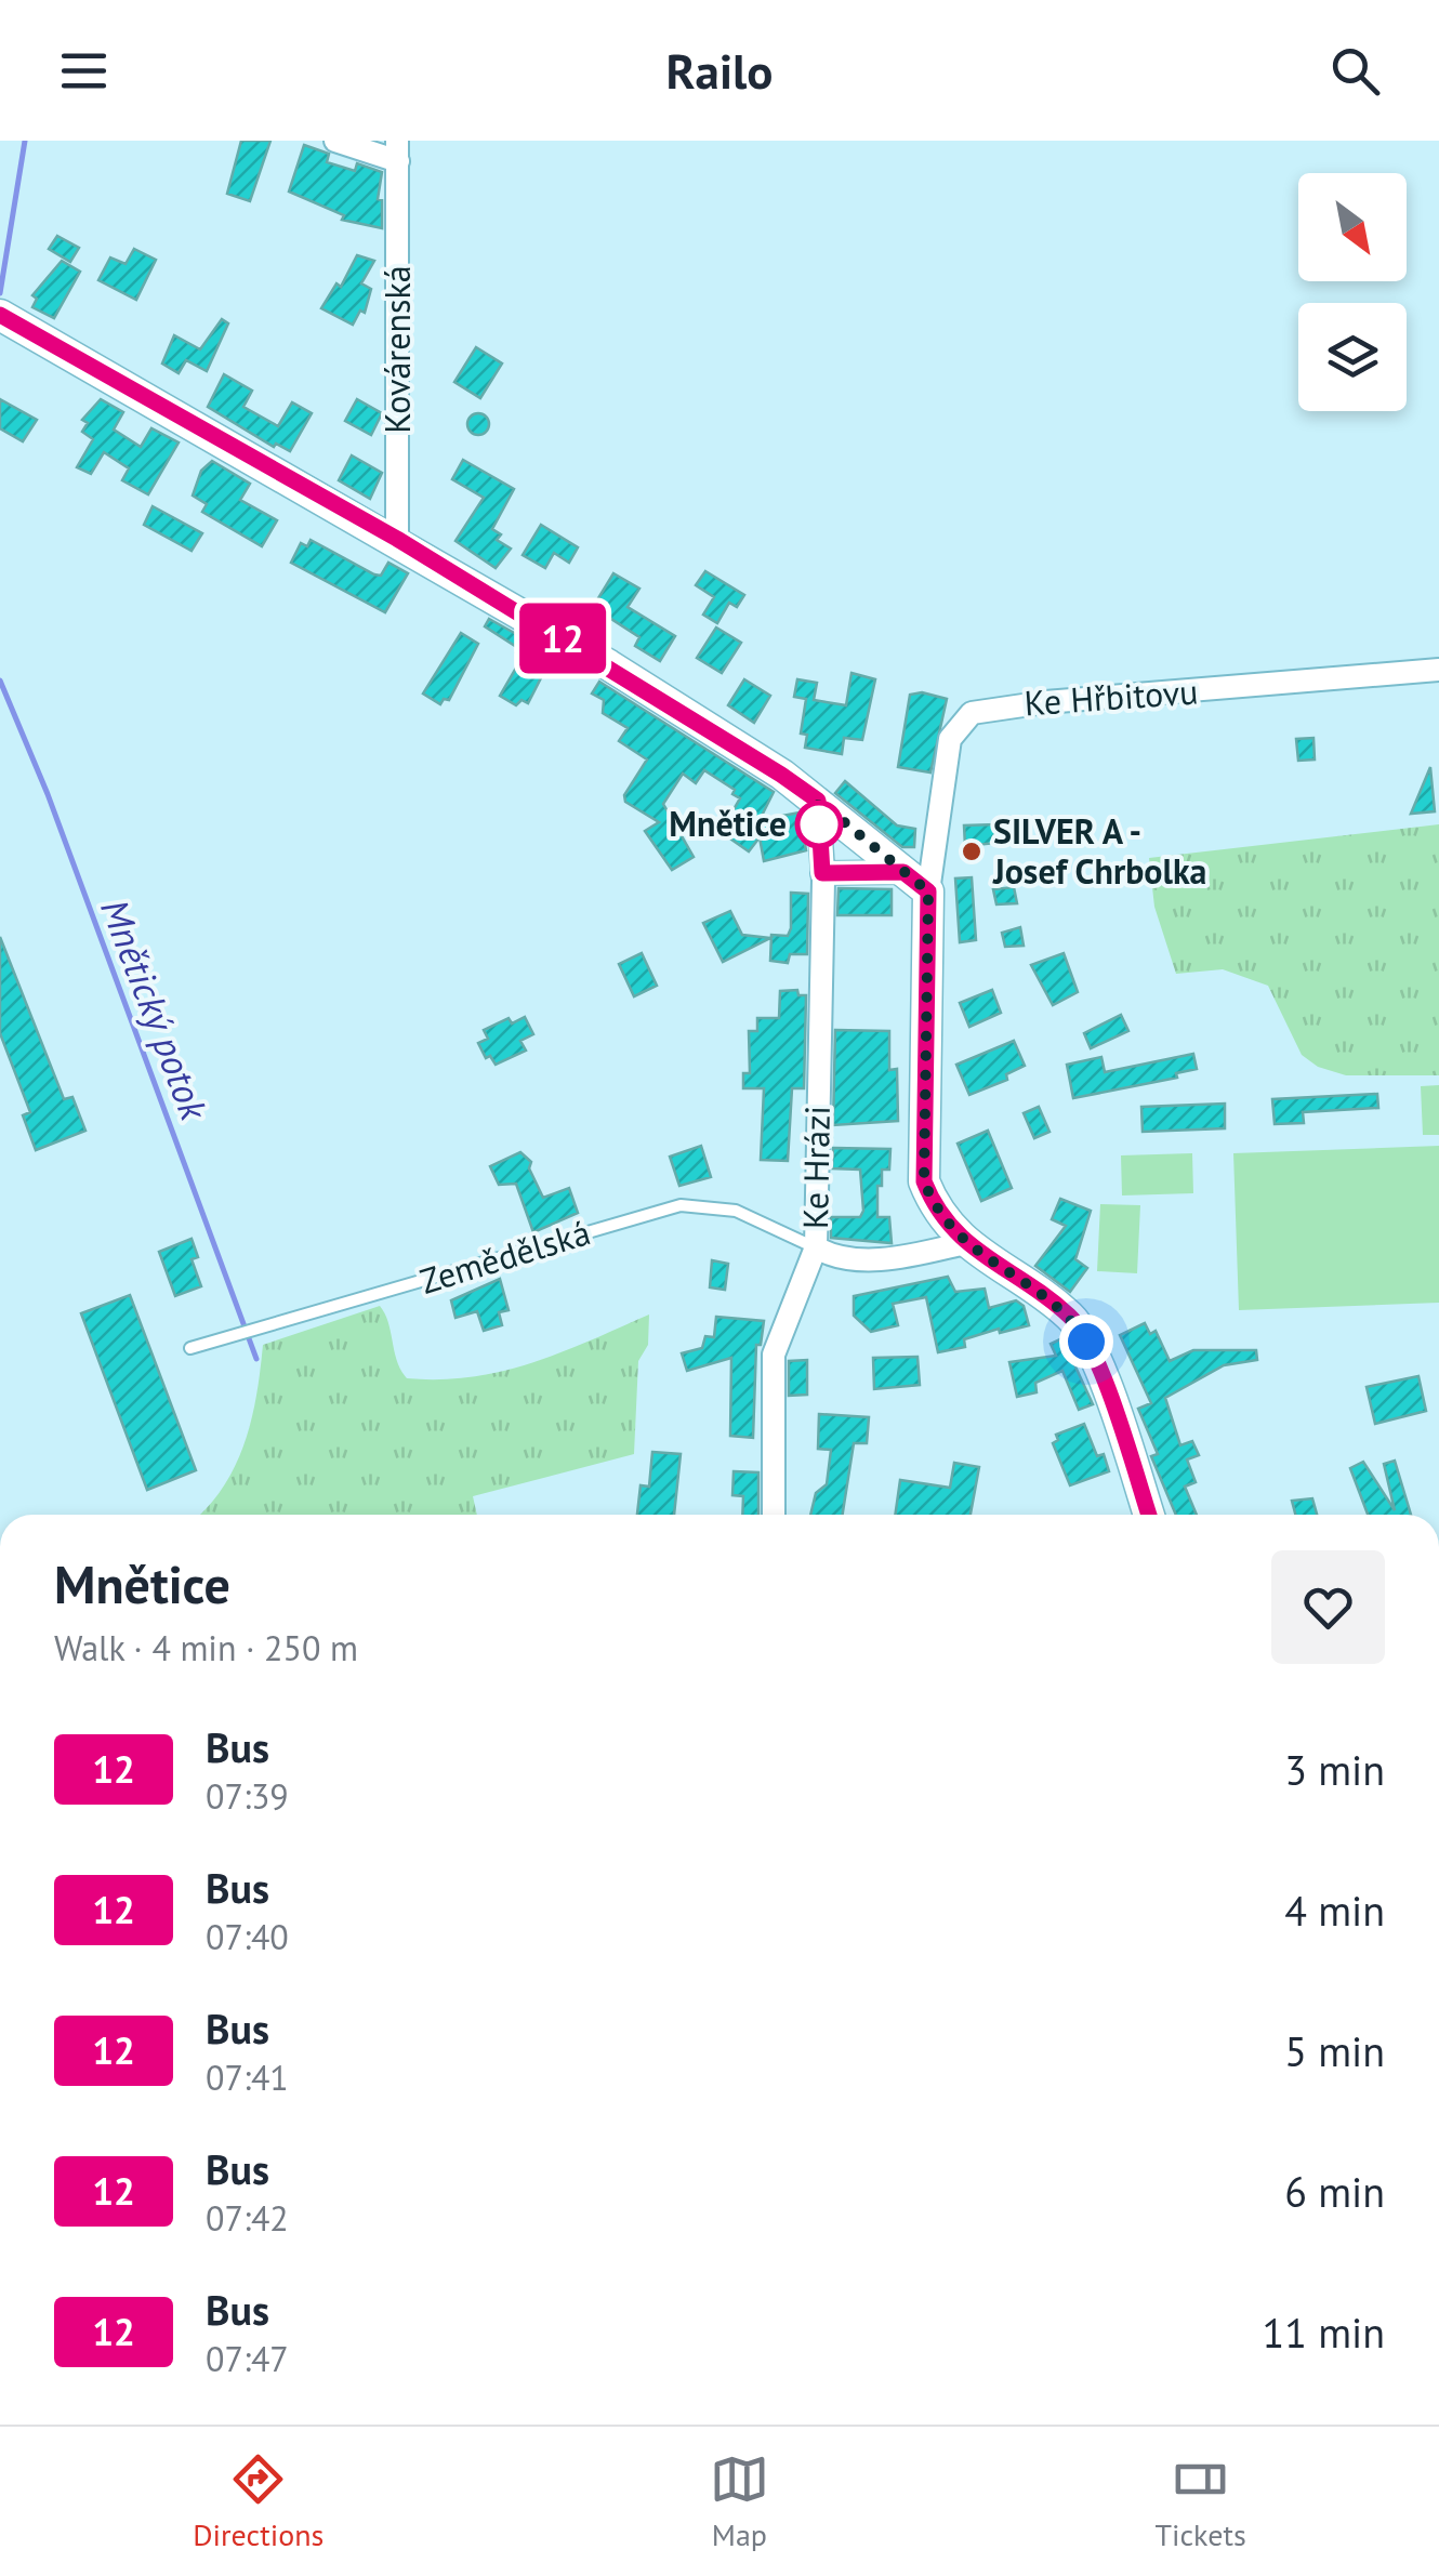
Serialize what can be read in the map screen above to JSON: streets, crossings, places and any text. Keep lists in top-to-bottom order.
{
  "streets": {
    "street": ["Kovárenská", "Ke Hřbitovu", "Ke Hrázi"],
    "lane": ["Zemědělská"]
  },
  "crossings": [
    ["Ke Hrázi", "Zemědělská"]
  ],
  "water": ["Mnětický potok"],
  "places": ["Mnětice", "SILVER A - Josef Chrbolka"],
  "lines": ["bus line 12"],
  "north": "bottom right",
  "page": {
    "header": "Railo",
    "on_map": "12",
    "heading": ["Mnětice", "Walk · 4 min · 250 m"],
    "list": [
      {
        "mark": "12",
        "name": "Bus",
        "note": "07:39",
        "value": "3 min"
      },
      {
        "mark": "12",
        "name": "Bus",
        "note": "07:40",
        "value": "4 min"
      },
      {
        "mark": "12",
        "name": "Bus",
        "note": "07:41",
        "value": "5 min"
      },
      {
        "mark": "12",
        "name": "Bus",
        "note": "07:42",
        "value": "6 min"
      },
      {
        "mark": "12",
        "name": "Bus",
        "note": "07:47",
        "value": "11 min"
      }
    ],
    "tabs": ["Directions", "Map", "Tickets"]
  }
}
